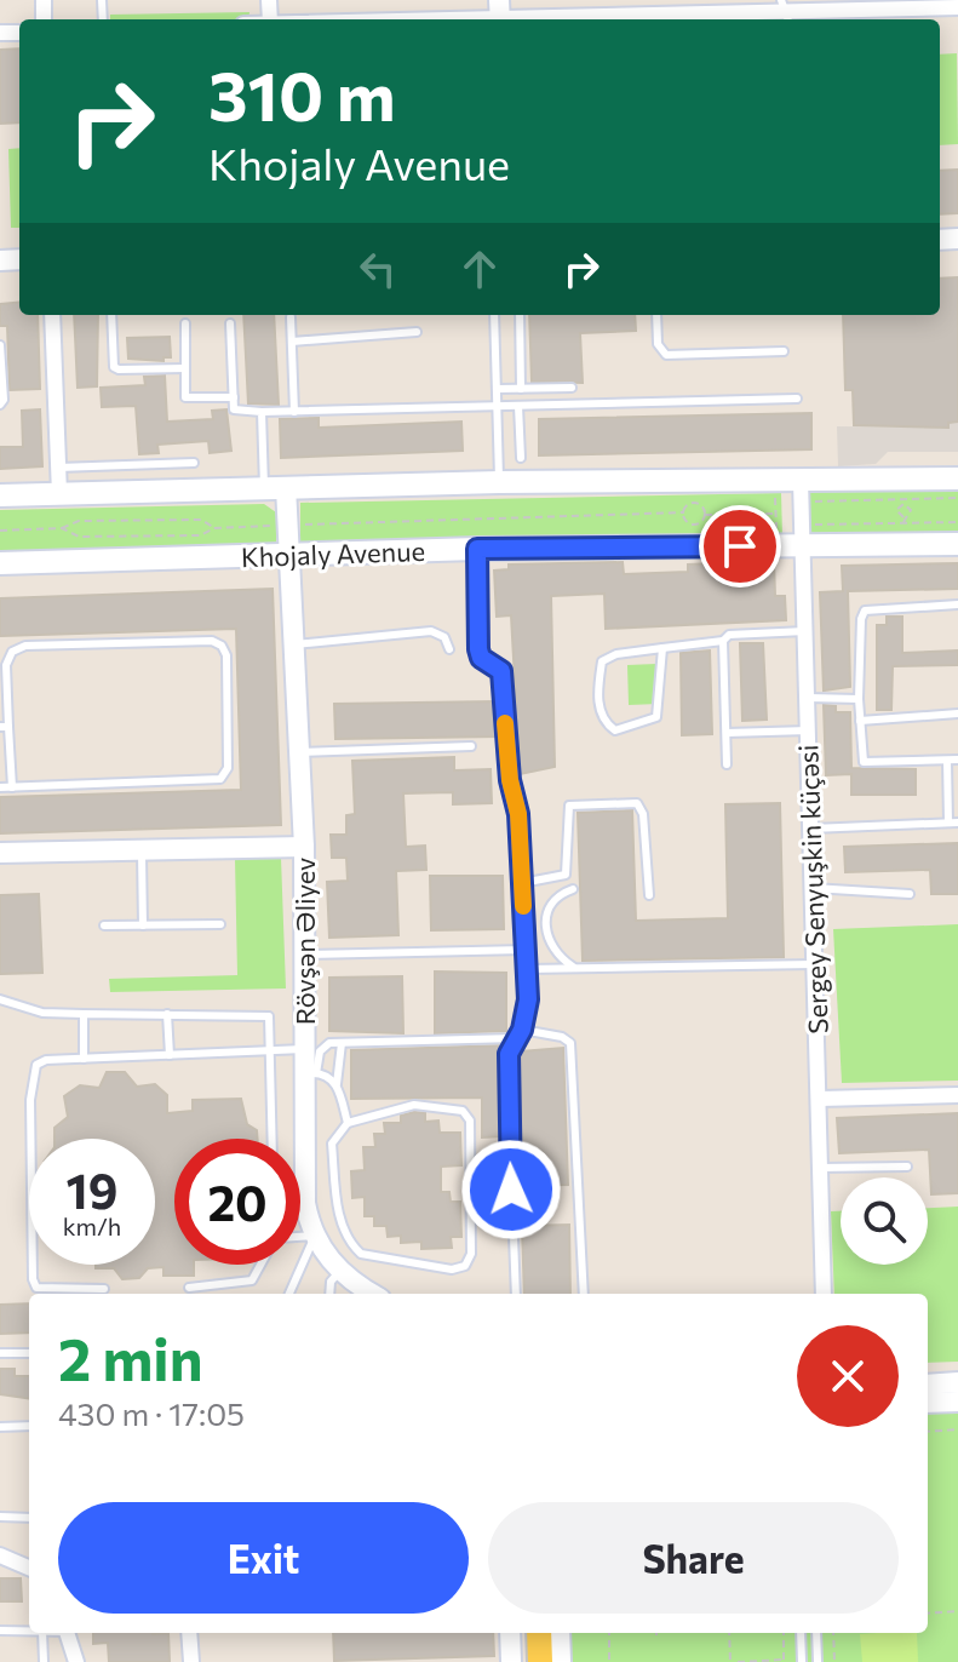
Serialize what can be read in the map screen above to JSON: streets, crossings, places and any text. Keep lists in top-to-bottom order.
{
  "streets": {
    "main road": ["Khojaly Avenue"],
    "street": ["Sergey Senyuşkin küçəsi", "Rövşən Əliyev"]
  },
  "crossings": [
    ["Khojaly Avenue", "Sergey Senyuşkin küçəsi"],
    ["Khojaly Avenue", "Rövşən Əliyev"]
  ],
  "page": {
    "turn": ["310 m", "Khojaly Avenue"],
    "speed": "19 km/h",
    "limit": "20",
    "heading": ["2 min", "430 m · 17:05"],
    "buttons": ["Exit", "Share"]
  }
}
